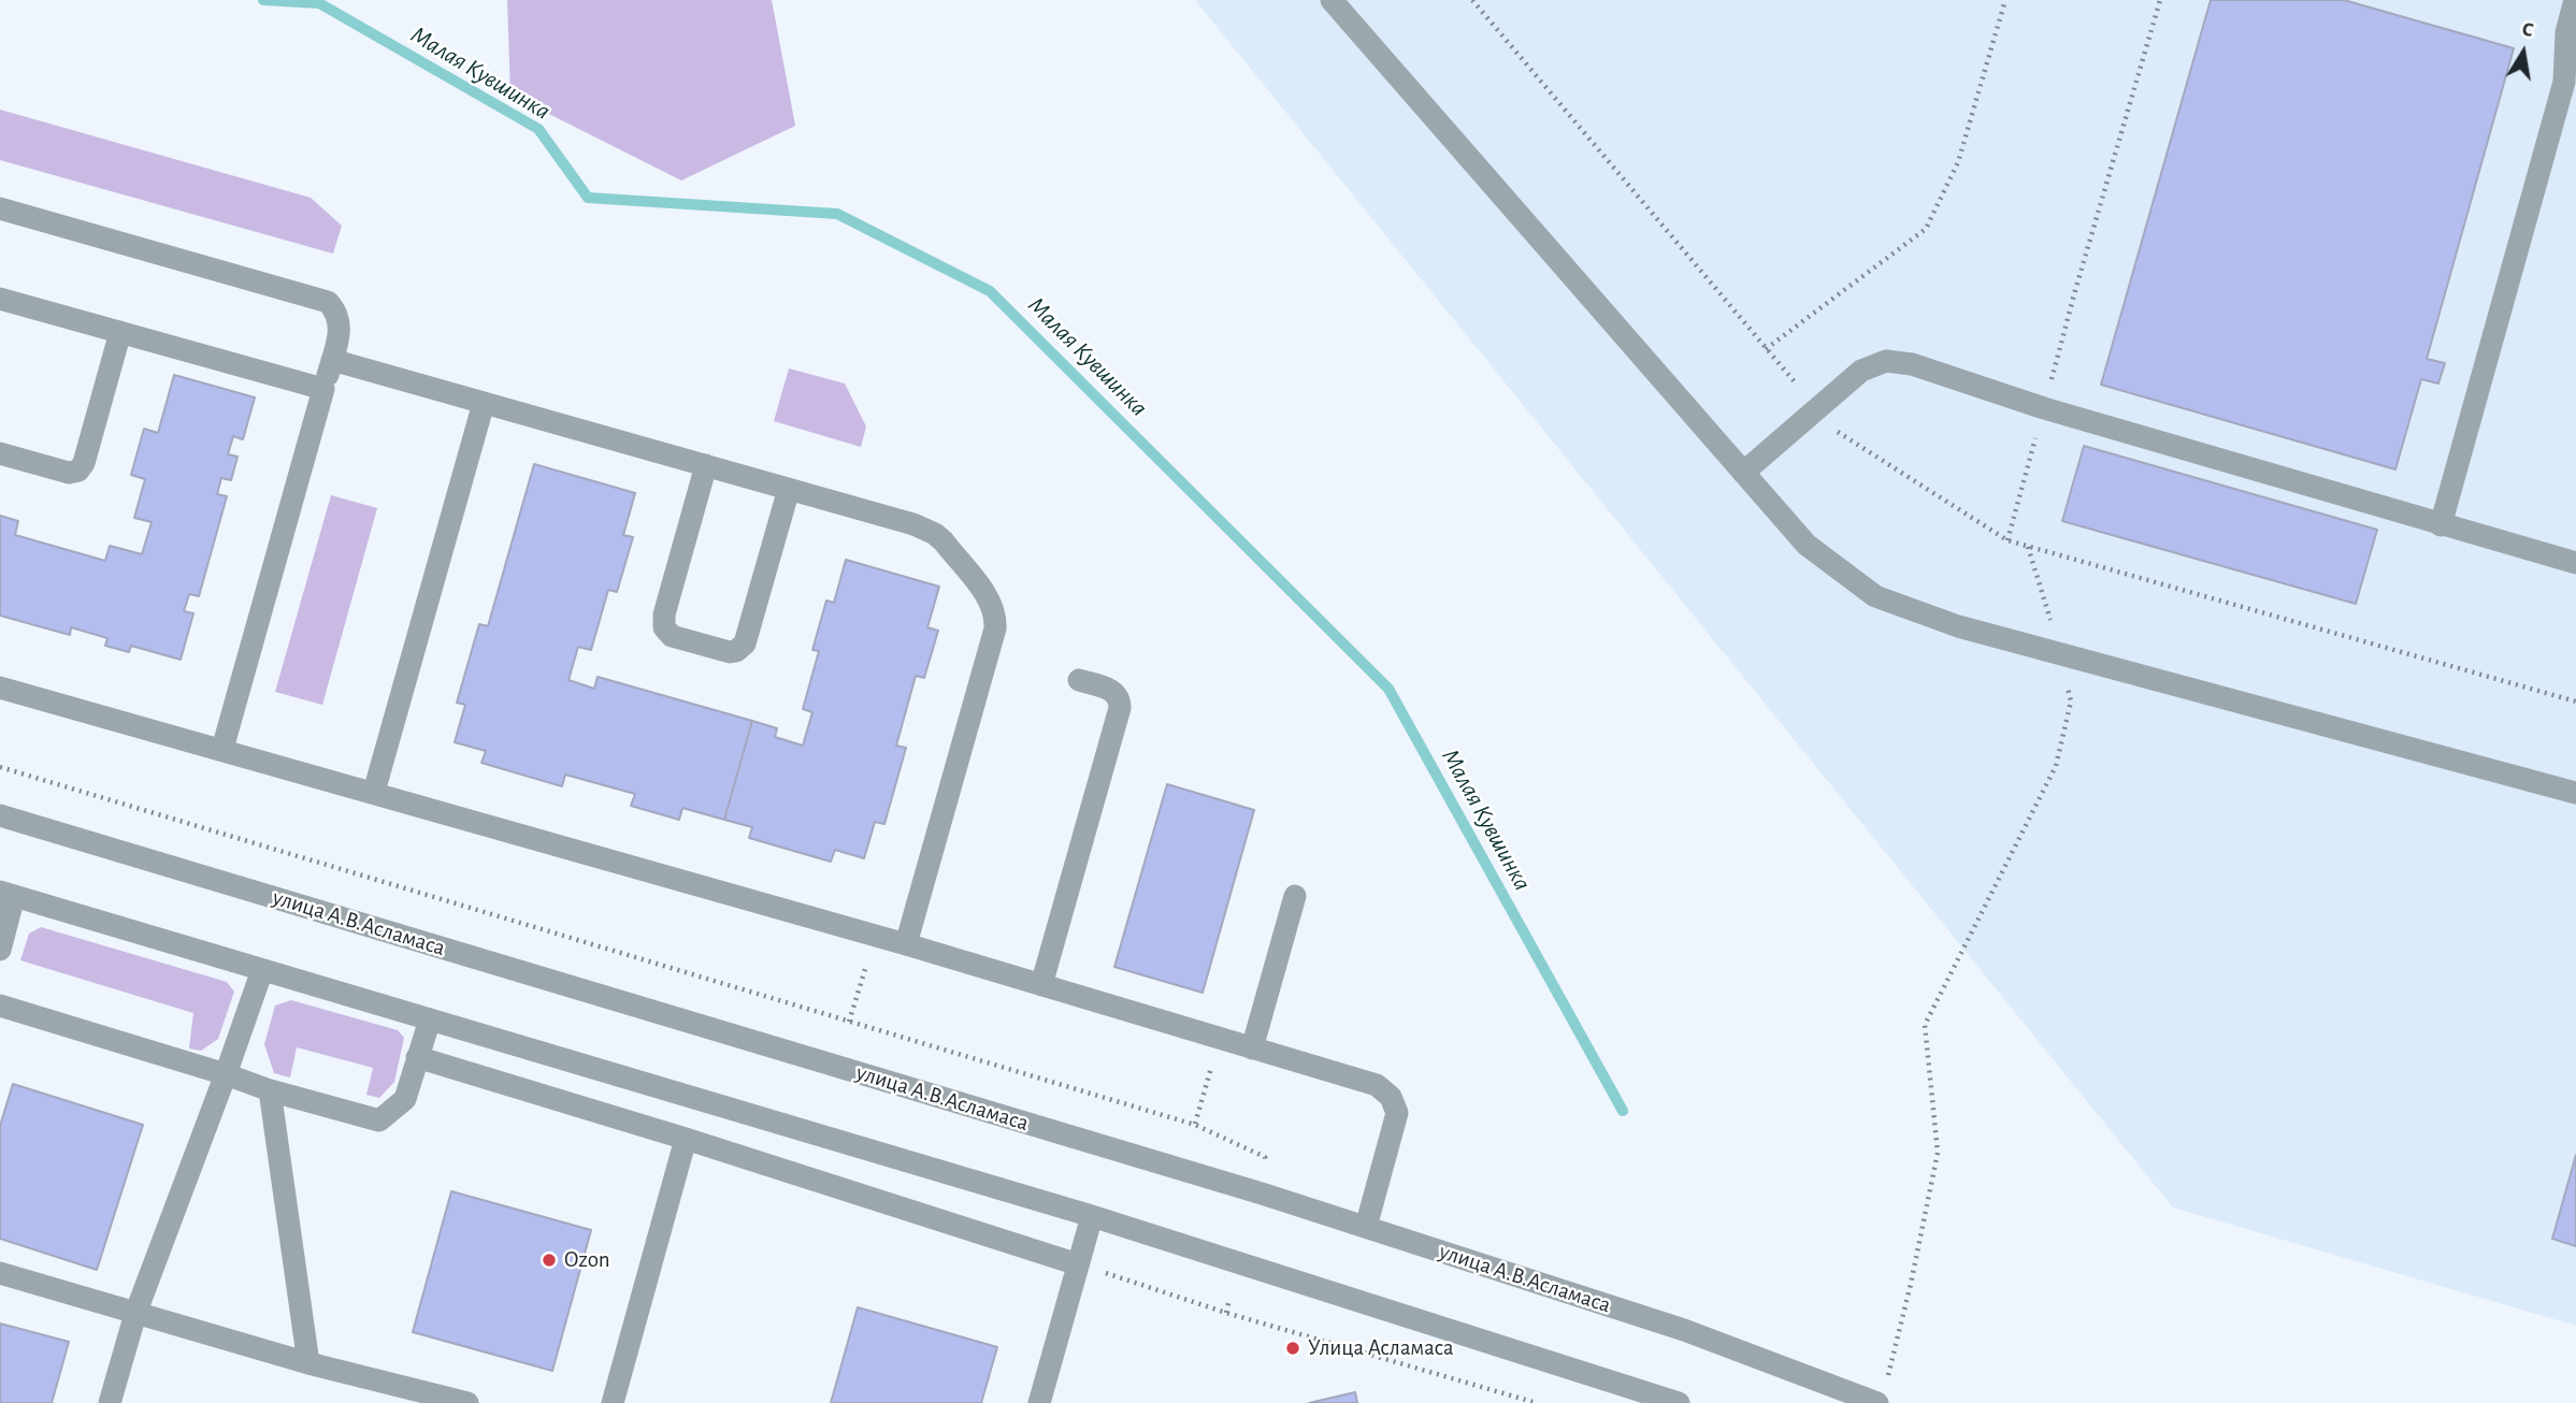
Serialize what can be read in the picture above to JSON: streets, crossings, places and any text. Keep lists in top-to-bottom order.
{
  "streets": {
    "street": ["улица А.В.Асламаса"]
  },
  "water": ["Малая Кувшинка"],
  "places": ["Ozon", "Улица Асламаса"],
  "north": "top"
}
